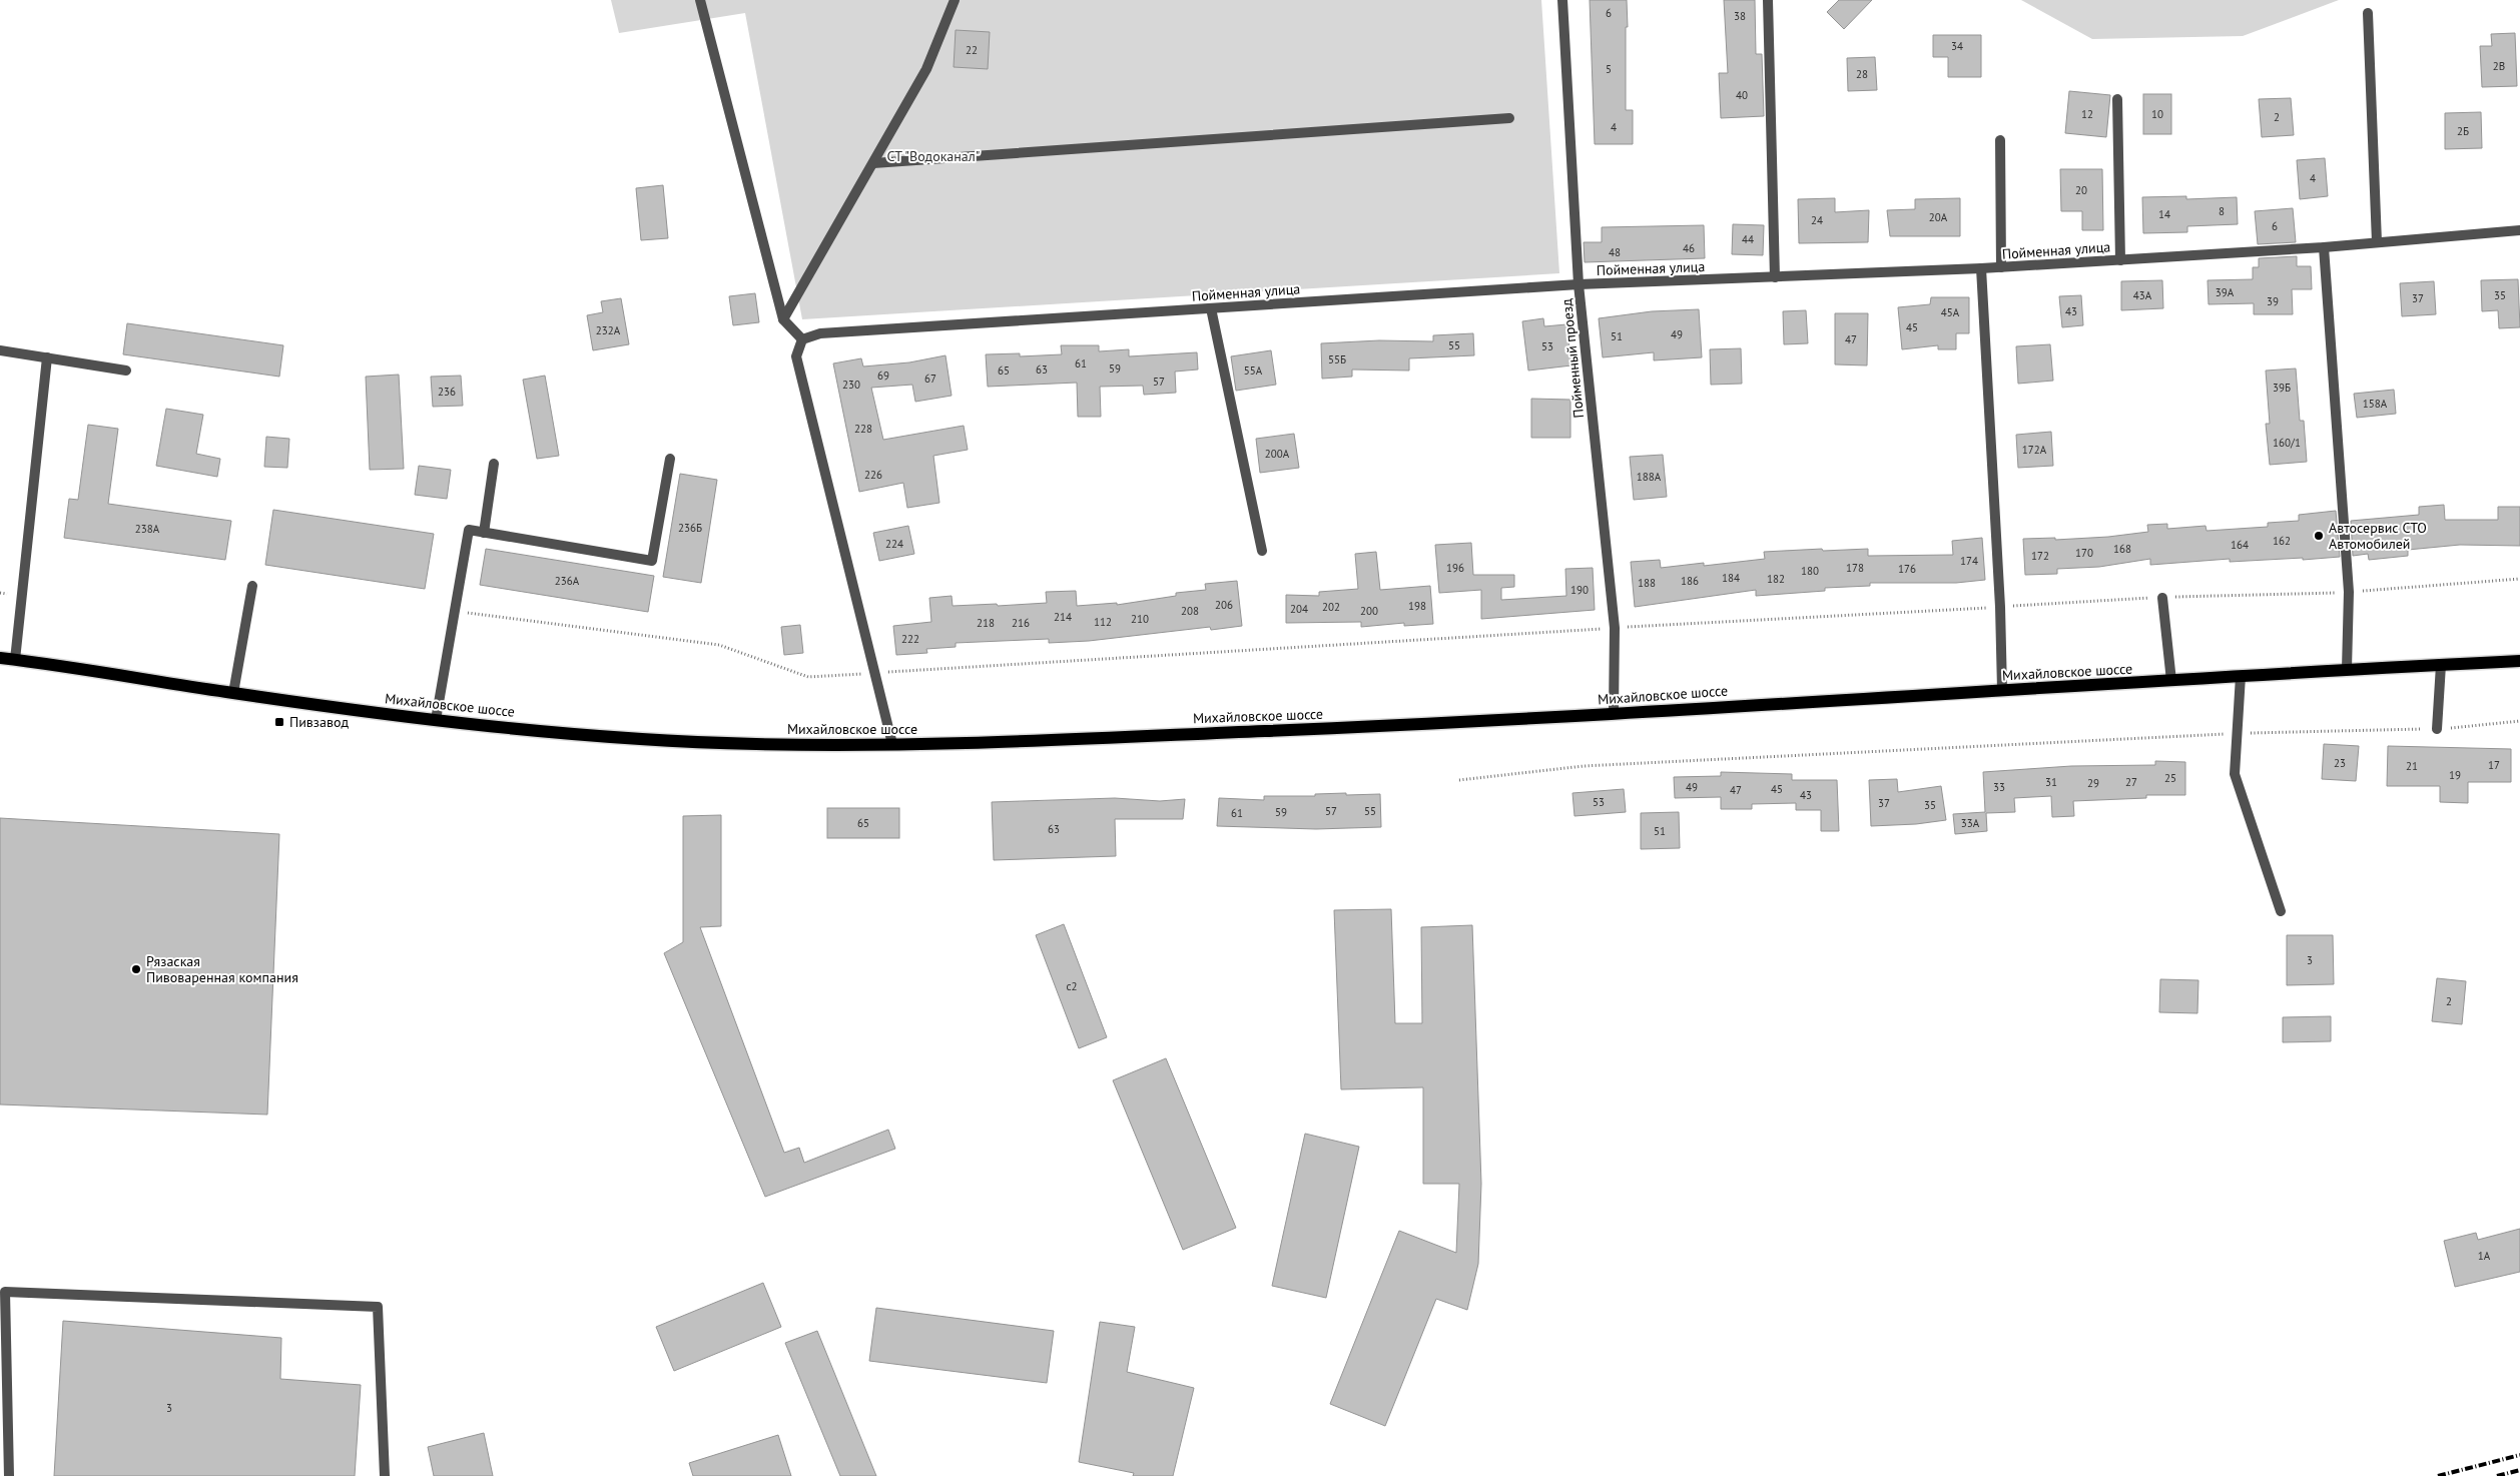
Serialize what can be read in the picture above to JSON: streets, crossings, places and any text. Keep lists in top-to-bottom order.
{
  "streets": {
    "main road": ["Михайловское шоссе"],
    "street": ["Пойменная улица", "Пойменный проезд"]
  },
  "crossings": [
    ["Пойменная улица", "Пойменный проезд"],
    ["Пойменный проезд", "Михайловское шоссе"]
  ],
  "parks": ["СТ \"Водоканал\""],
  "places": {
    "other": ["Автосервис СТО Автомобилей", "Рязаская Пивоваренная компания"],
    "transit": ["Пивзавод"]
  },
  "house_numbers": [
    "6",
    "38",
    "34",
    "22",
    "2В",
    "5",
    "28",
    "40",
    "12",
    "10",
    "2",
    "4",
    "2Б",
    "4",
    "20",
    "8",
    "14",
    "20А",
    "24",
    "6",
    "44",
    "46",
    "48",
    "39А",
    "43А",
    "35",
    "37",
    "39",
    "43",
    "45А",
    "45",
    "232А",
    "49",
    "51",
    "47",
    "55",
    "53",
    "55Б",
    "61",
    "59",
    "63",
    "65",
    "55А",
    "69",
    "67",
    "57",
    "230",
    "39Б",
    "236",
    "158А",
    "228",
    "160/1",
    "172А",
    "200А",
    "226",
    "188А",
    "236Б",
    "238А",
    "162",
    "224",
    "164",
    "168",
    "170",
    "172",
    "174",
    "196",
    "178",
    "176",
    "180",
    "184",
    "182",
    "236А",
    "186",
    "188",
    "190",
    "206",
    "198",
    "202",
    "204",
    "208",
    "200",
    "214",
    "210",
    "112",
    "218",
    "216",
    "222",
    "23",
    "17",
    "21",
    "19",
    "25",
    "31",
    "27",
    "29",
    "49",
    "33",
    "45",
    "47",
    "43",
    "53",
    "37",
    "35",
    "57",
    "55",
    "59",
    "61",
    "65",
    "33А",
    "63",
    "51",
    "3",
    "с2",
    "2",
    "1А",
    "3"
  ]
}
